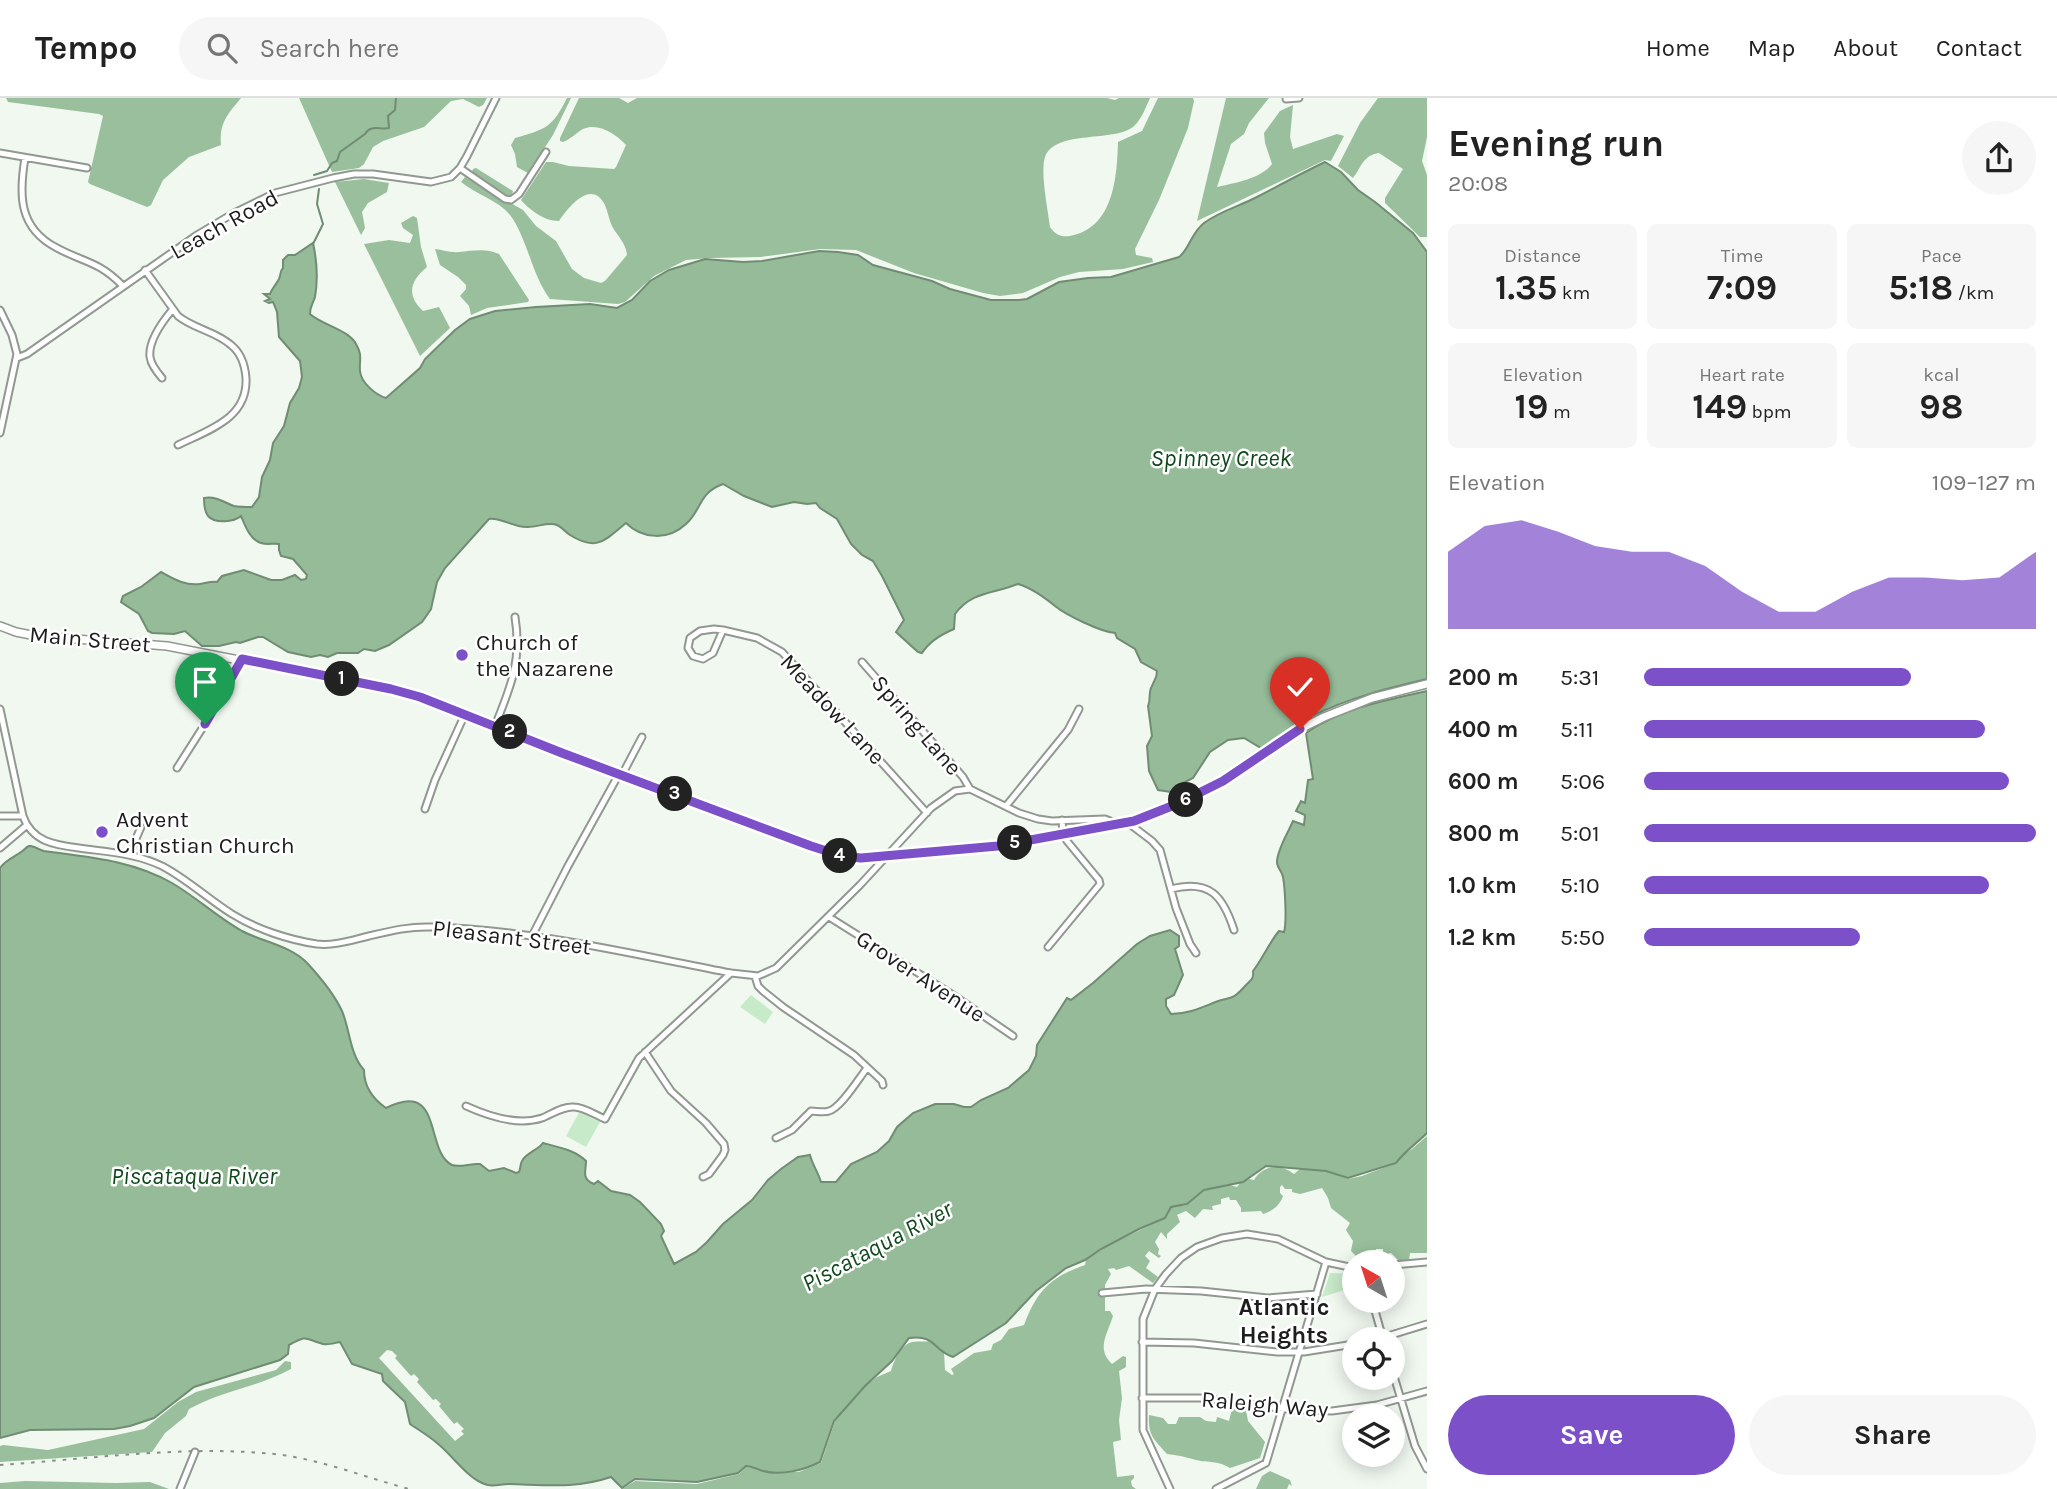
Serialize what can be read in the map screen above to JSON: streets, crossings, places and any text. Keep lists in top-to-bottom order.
{
  "streets": {
    "main road": ["Main Street"],
    "street": [
      "Leach Road",
      "Meadow Lane",
      "Spring Lane",
      "Pleasant Street",
      "Grover Avenue",
      "Raleigh Way"
    ]
  },
  "districts": ["Atlantic Heights"],
  "water": ["Spinney Creek", "Piscataqua River"],
  "places": ["Church of the Nazarene", "Advent Christian Church"],
  "north": "top left",
  "page": {
    "header": "Tempo",
    "search": "Search here",
    "nav": [
      "Home",
      "Map",
      "About",
      "Contact"
    ],
    "heading": ["Evening run", "20:08"],
    "stats": [
      ["Distance", "1.35 km"],
      ["Time", "7:09"],
      ["Pace", "5:18 /km"],
      ["Elevation", "19 m"],
      ["Heart rate", "149 bpm"],
      ["kcal", "98"]
    ],
    "chart": ["Elevation", "109–127 m"],
    "list": [
      {
        "name": "200 m",
        "note": "5:31"
      },
      {
        "name": "400 m",
        "note": "5:11"
      },
      {
        "name": "600 m",
        "note": "5:06"
      },
      {
        "name": "800 m",
        "note": "5:01"
      },
      {
        "name": "1.0 km",
        "note": "5:10"
      },
      {
        "name": "1.2 km",
        "note": "5:50"
      }
    ],
    "pins": [
      "1",
      "2",
      "3",
      "6",
      "5",
      "4"
    ],
    "buttons": ["Save", "Share"]
  }
}
